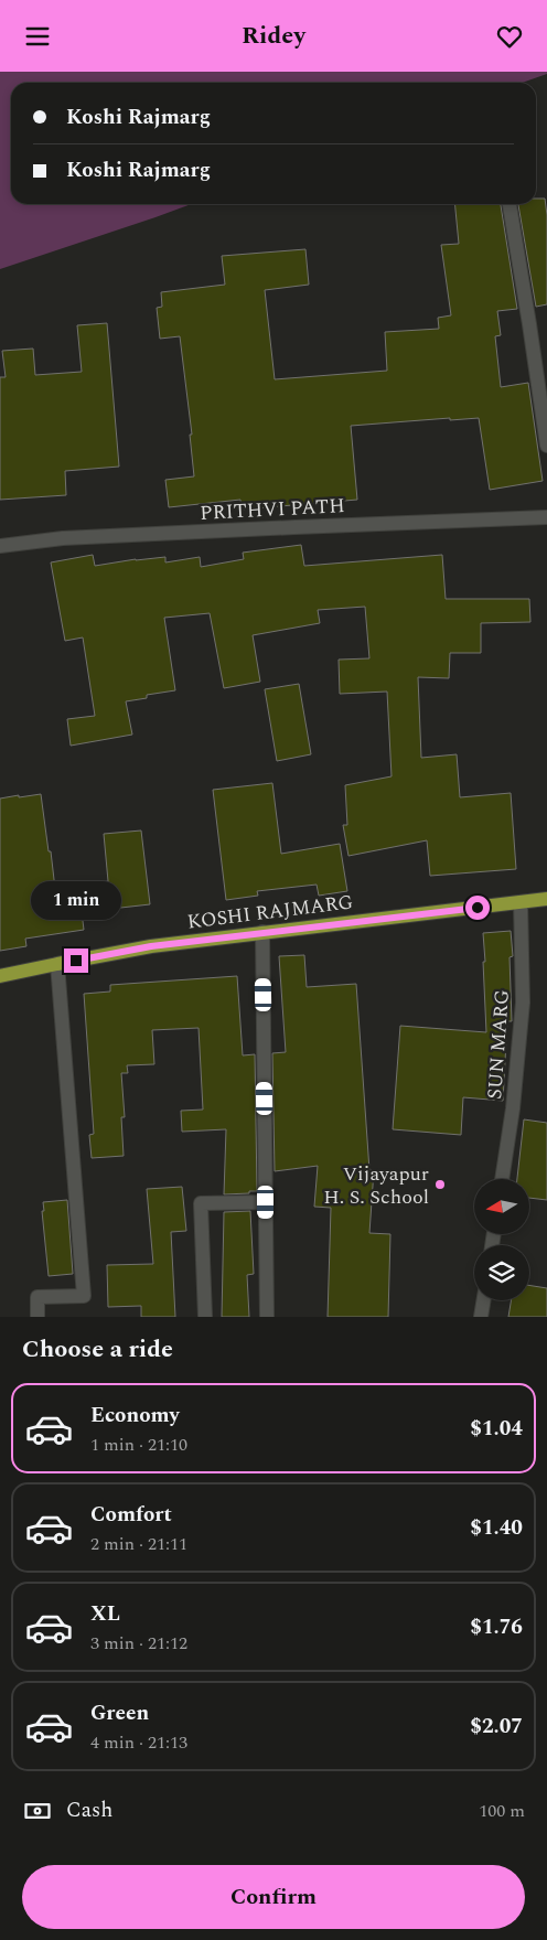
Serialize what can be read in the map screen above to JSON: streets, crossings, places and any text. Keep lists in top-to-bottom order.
{
  "streets": {
    "main road": ["KOSHI RAJMARG"],
    "street": ["PRITHVI PATH", "SUN MARG"]
  },
  "crossings": [
    ["KOSHI RAJMARG", "SUN MARG"]
  ],
  "places": ["Vijayapur H. S. School"],
  "north": "left",
  "page": {
    "header": "Ridey",
    "banner": ["Koshi Rajmarg", "Koshi Rajmarg"],
    "bubble": "1 min",
    "heading": "Choose a ride",
    "list": [
      {
        "name": "Economy",
        "note": "1 min · 21:10",
        "value": "$1.04"
      },
      {
        "name": "Comfort",
        "note": "2 min · 21:11",
        "value": "$1.40"
      },
      {
        "name": "XL",
        "note": "3 min · 21:12",
        "value": "$1.76"
      },
      {
        "name": "Green",
        "note": "4 min · 21:13",
        "value": "$2.07"
      }
    ],
    "pay": ["Cash", "100 m"],
    "buttons": "Confirm"
  }
}
